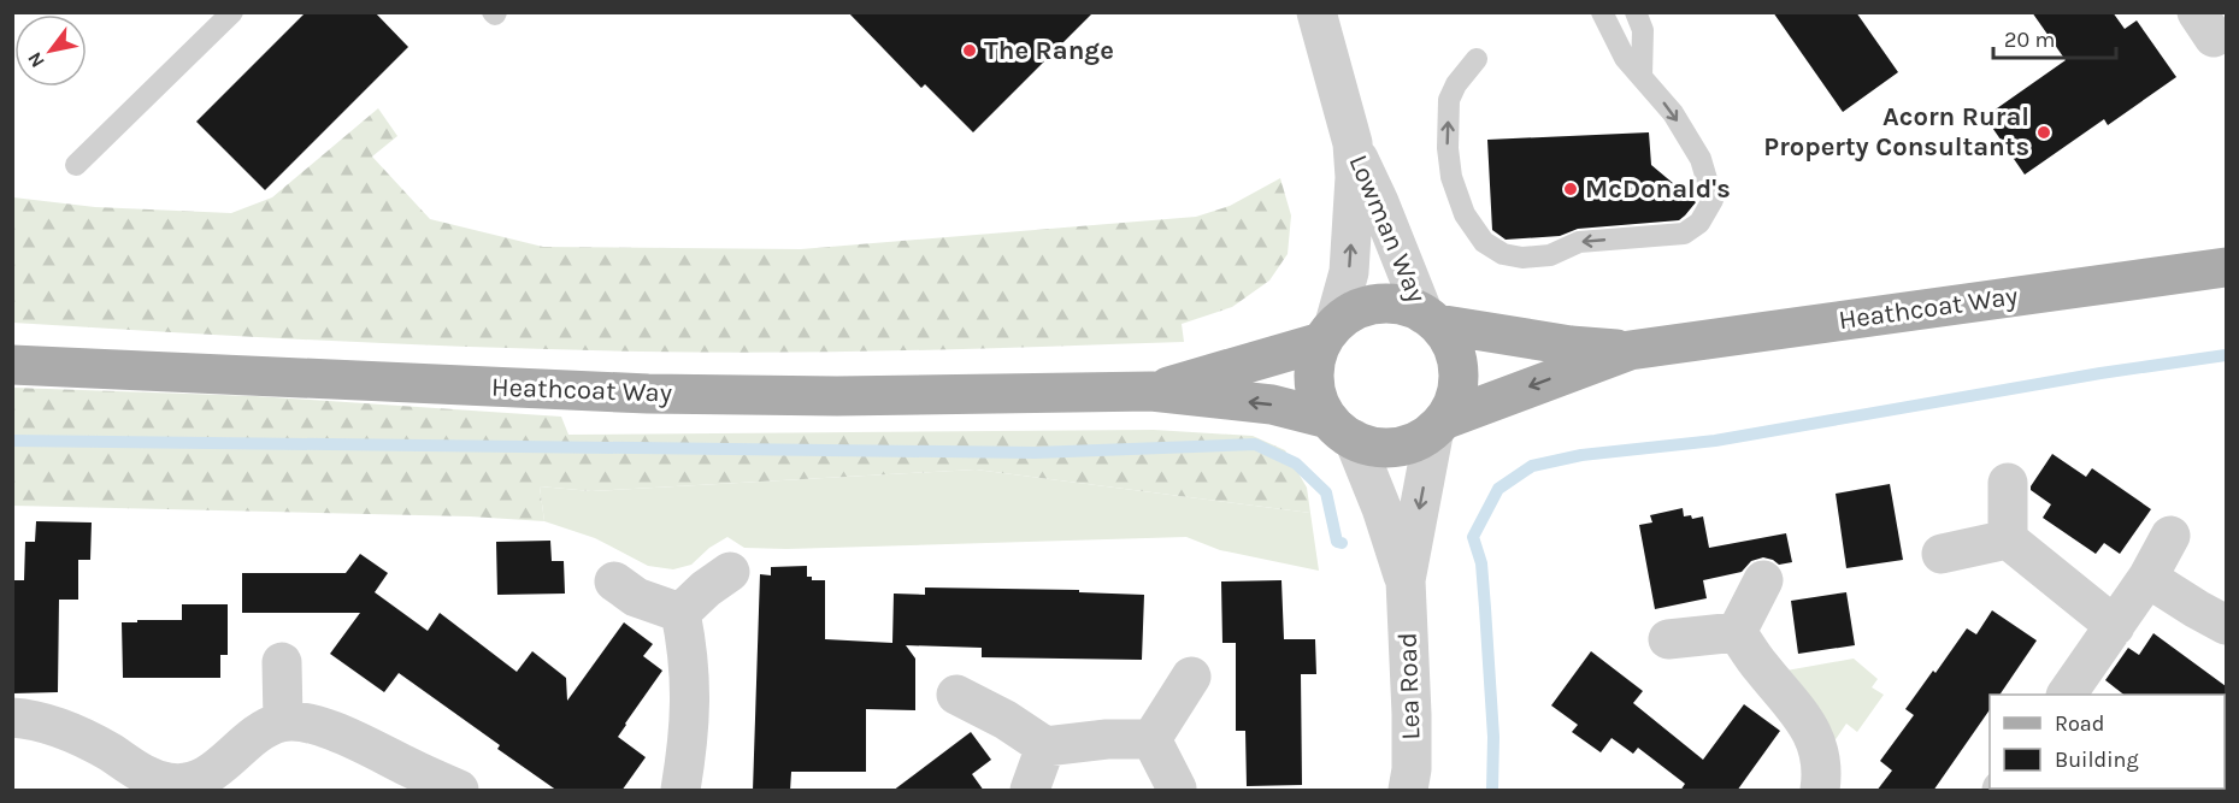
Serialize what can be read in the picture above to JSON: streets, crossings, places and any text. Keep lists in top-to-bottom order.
{
  "streets": {
    "main road": ["Heathcoat Way"],
    "street": ["Lowman Way", "Lea Road"]
  },
  "crossings": [
    ["Lowman Way", "Heathcoat Way"],
    ["Lowman Way", "Lea Road"],
    ["Heathcoat Way", "Lea Road"]
  ],
  "one_way": ["Lowman Way"],
  "places": ["The Range", "Acorn Rural Property Consultants", "McDonald's"],
  "legend": ["Road", "Building"],
  "scale_bar": "20 m",
  "north": "bottom left"
}
